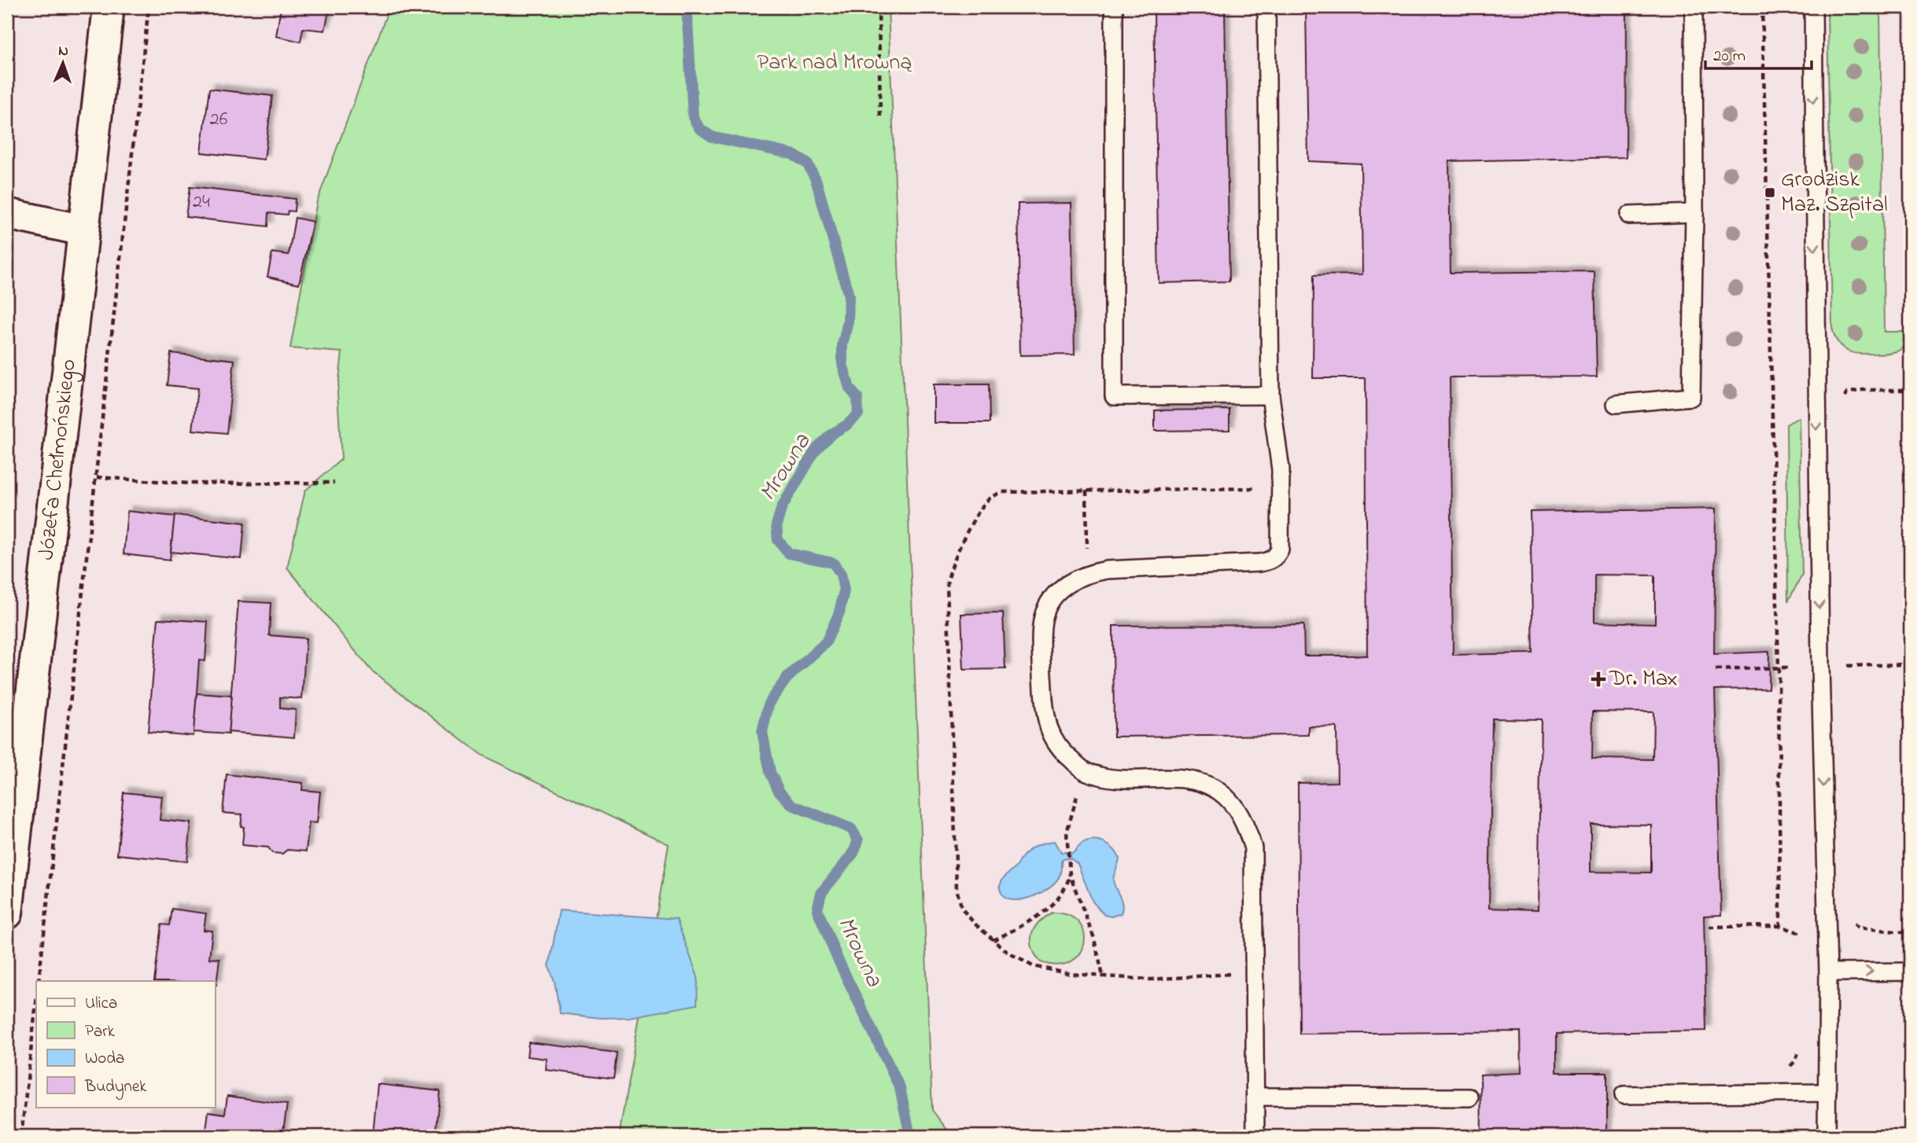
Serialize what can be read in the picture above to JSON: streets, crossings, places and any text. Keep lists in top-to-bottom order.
{
  "streets": {
    "street": ["Józefa Chełmońskiego"]
  },
  "water": ["Mrowna"],
  "parks": ["Park nad Mrowną"],
  "places": {
    "transit": ["Grodzisk Maz. Szpital"],
    "health": ["Dr. Max"]
  },
  "house_numbers": ["26", "24"],
  "legend": [
    "Ulica",
    "Park",
    "Woda",
    "Budynek"
  ],
  "scale_bar": "20 m",
  "north": "top"
}
